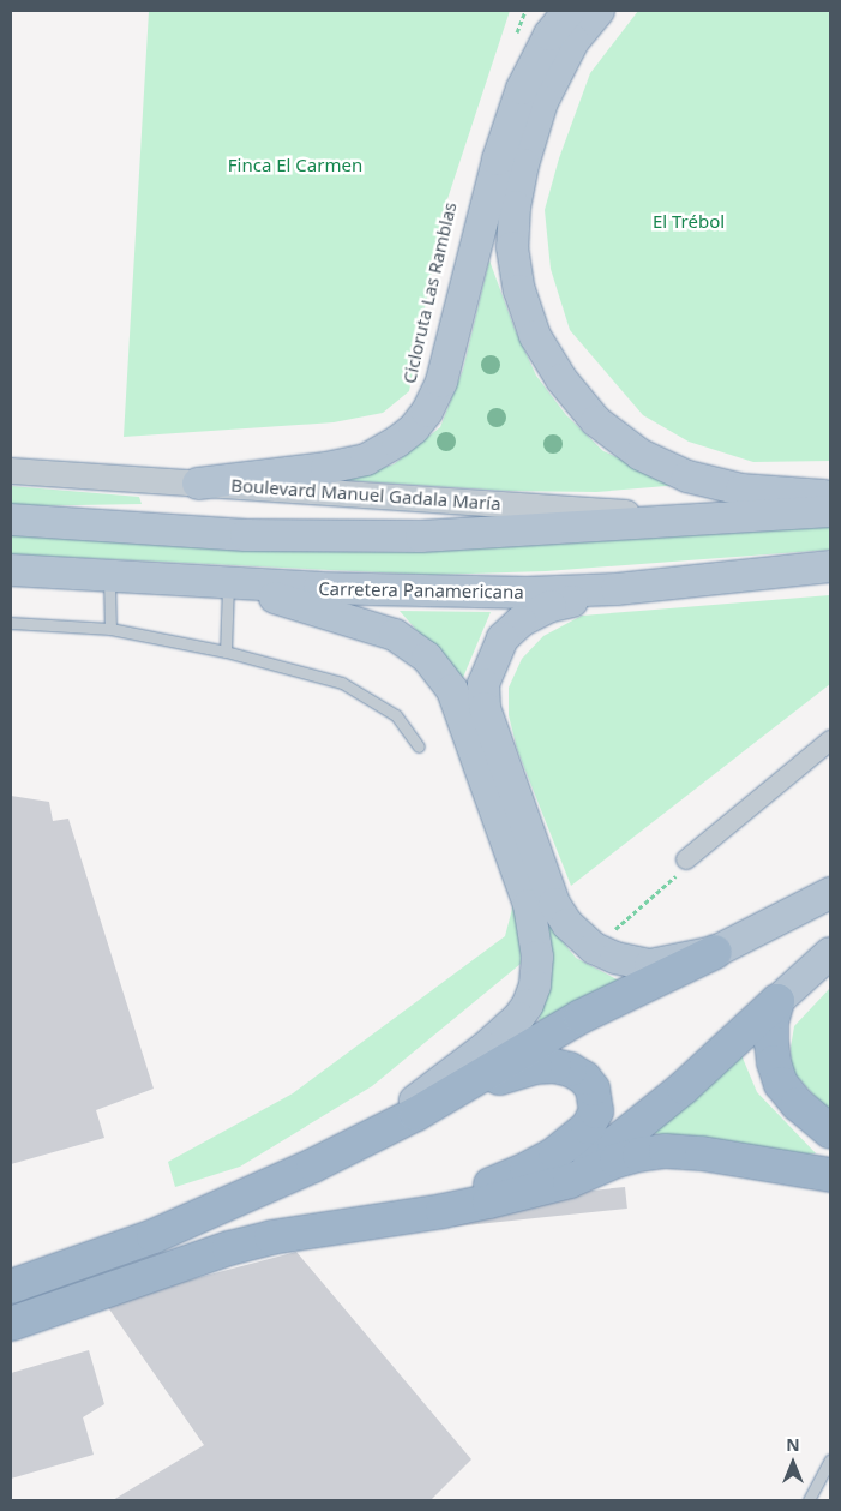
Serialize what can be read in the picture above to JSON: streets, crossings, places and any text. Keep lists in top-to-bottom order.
{
  "streets": {
    "main road": ["Carretera Panamericana"],
    "street": ["Boulevard Manuel Gadala María"]
  },
  "parks": ["Finca El Carmen", "El Trébol"],
  "north": "top"
}
